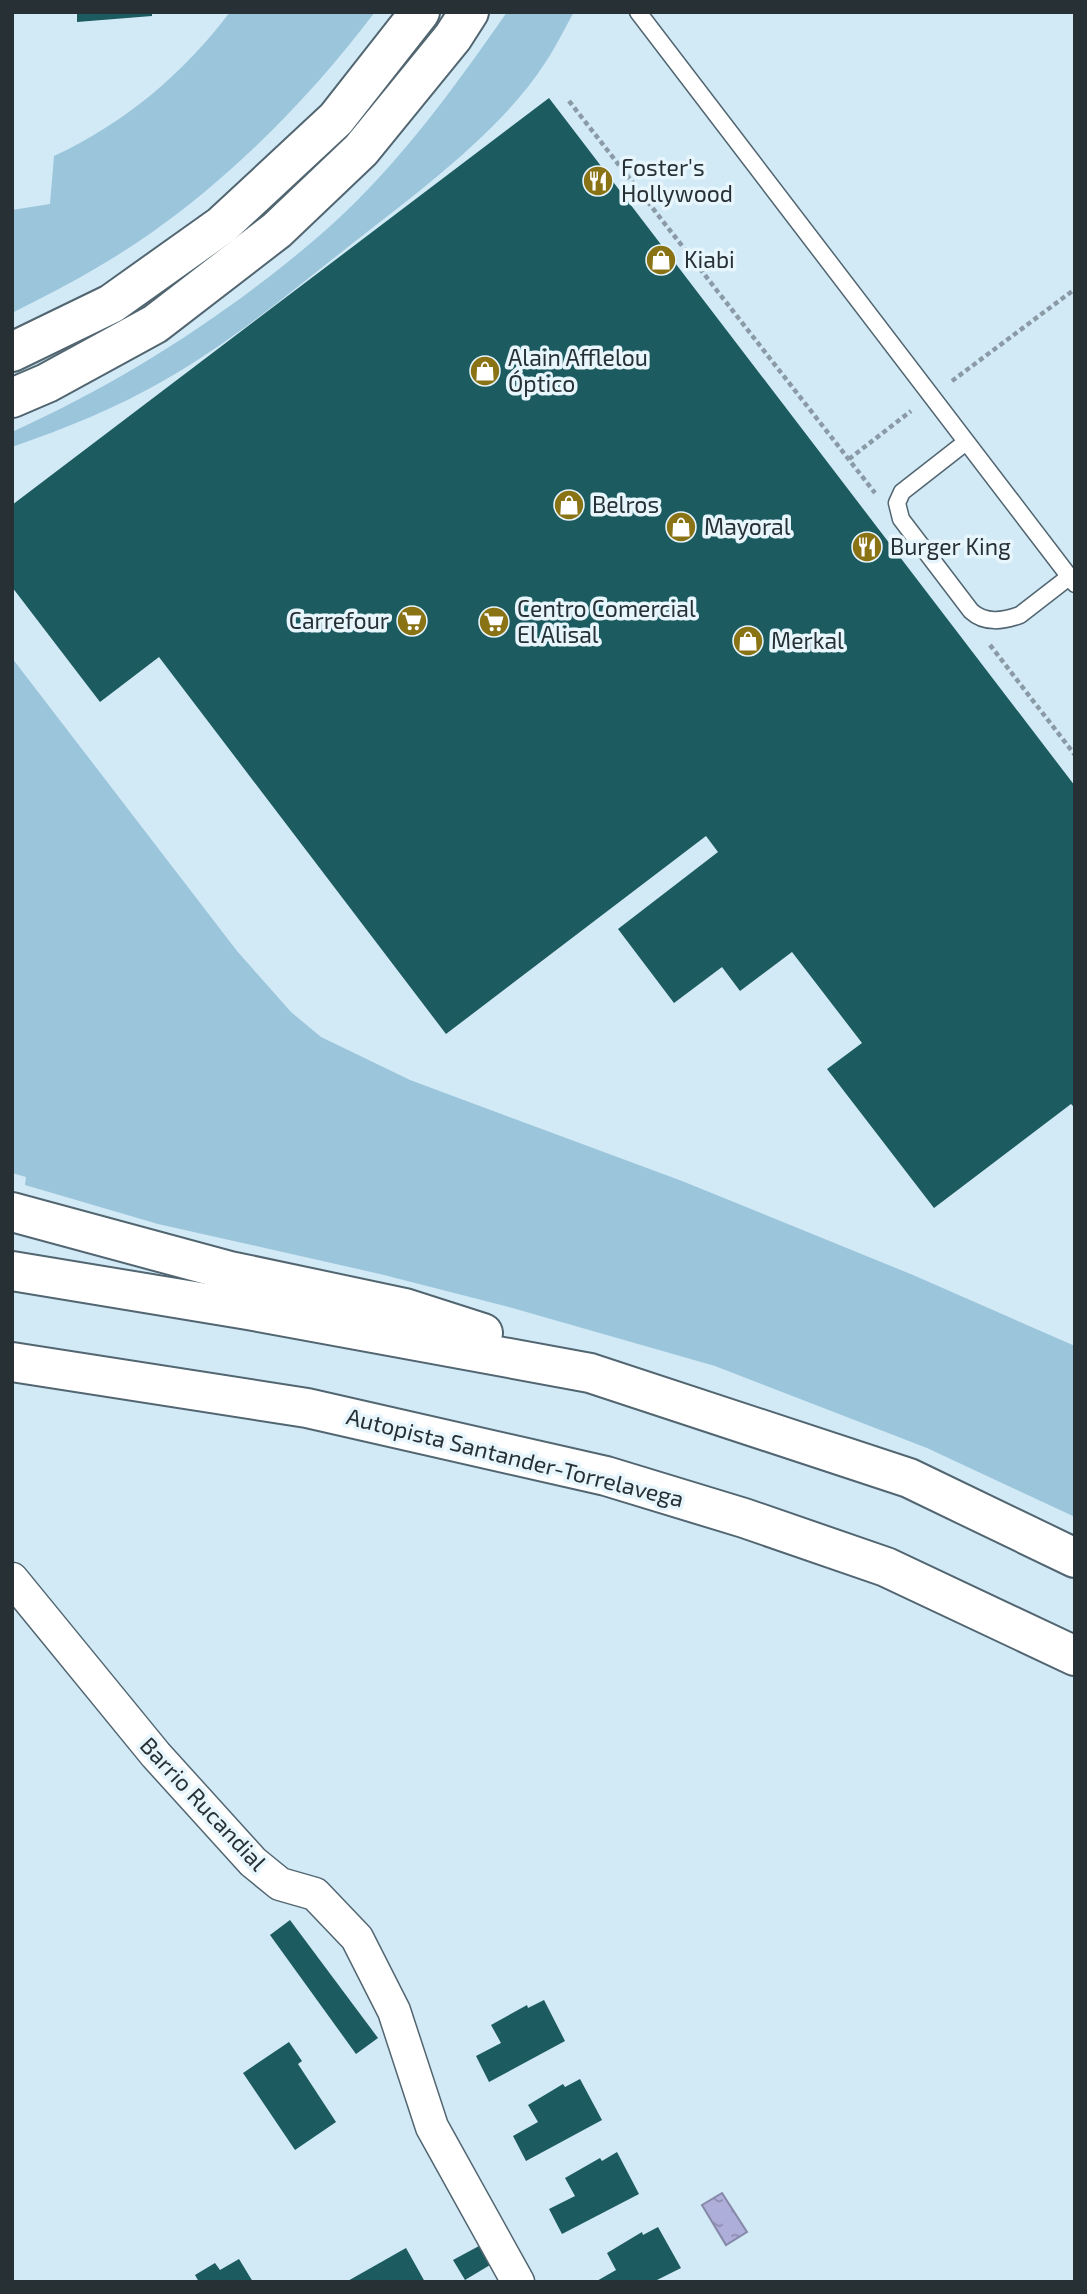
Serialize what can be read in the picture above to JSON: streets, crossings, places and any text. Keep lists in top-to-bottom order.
{
  "streets": {
    "main road": ["Autopista Santander-Torrelavega"],
    "street": ["Barrio Rucandial"]
  },
  "places": {
    "restaurant": ["Foster's Hollywood", "Burger King"],
    "shop": [
      "Kiabi",
      "Alain Afflelou Óptico",
      "Belros",
      "Mayoral",
      "Merkal"
    ],
    "supermarket": ["Carrefour", "Centro Comercial El Alisal"]
  }
}
